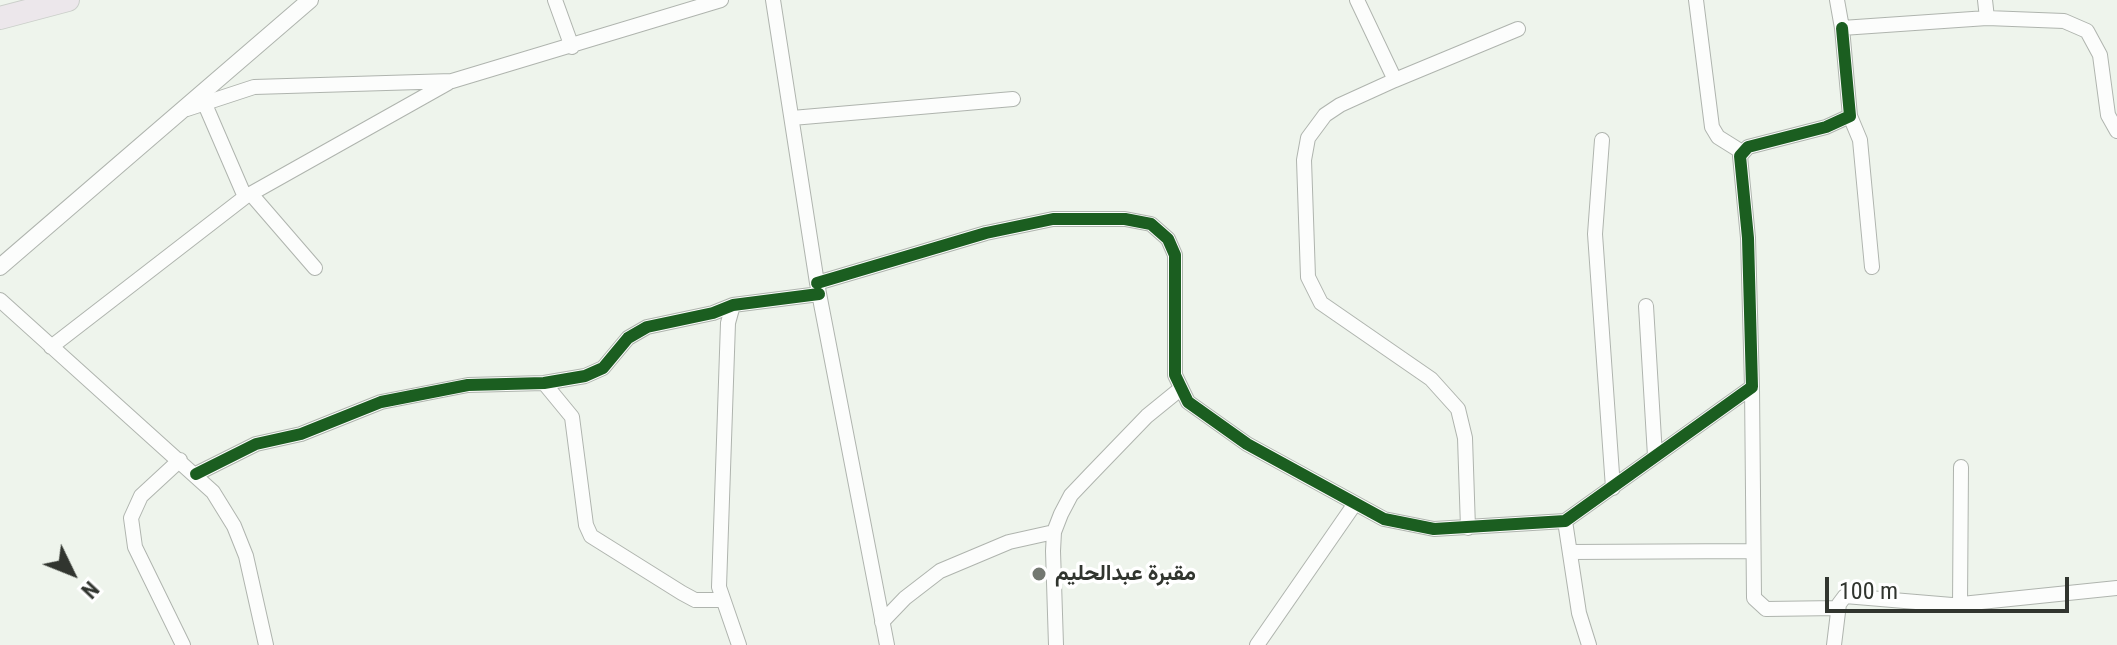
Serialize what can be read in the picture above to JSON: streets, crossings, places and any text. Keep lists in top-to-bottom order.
{
  "places": ["مقبرة عبدالحليم"],
  "scale_bar": "100 m",
  "north": "bottom right"
}
